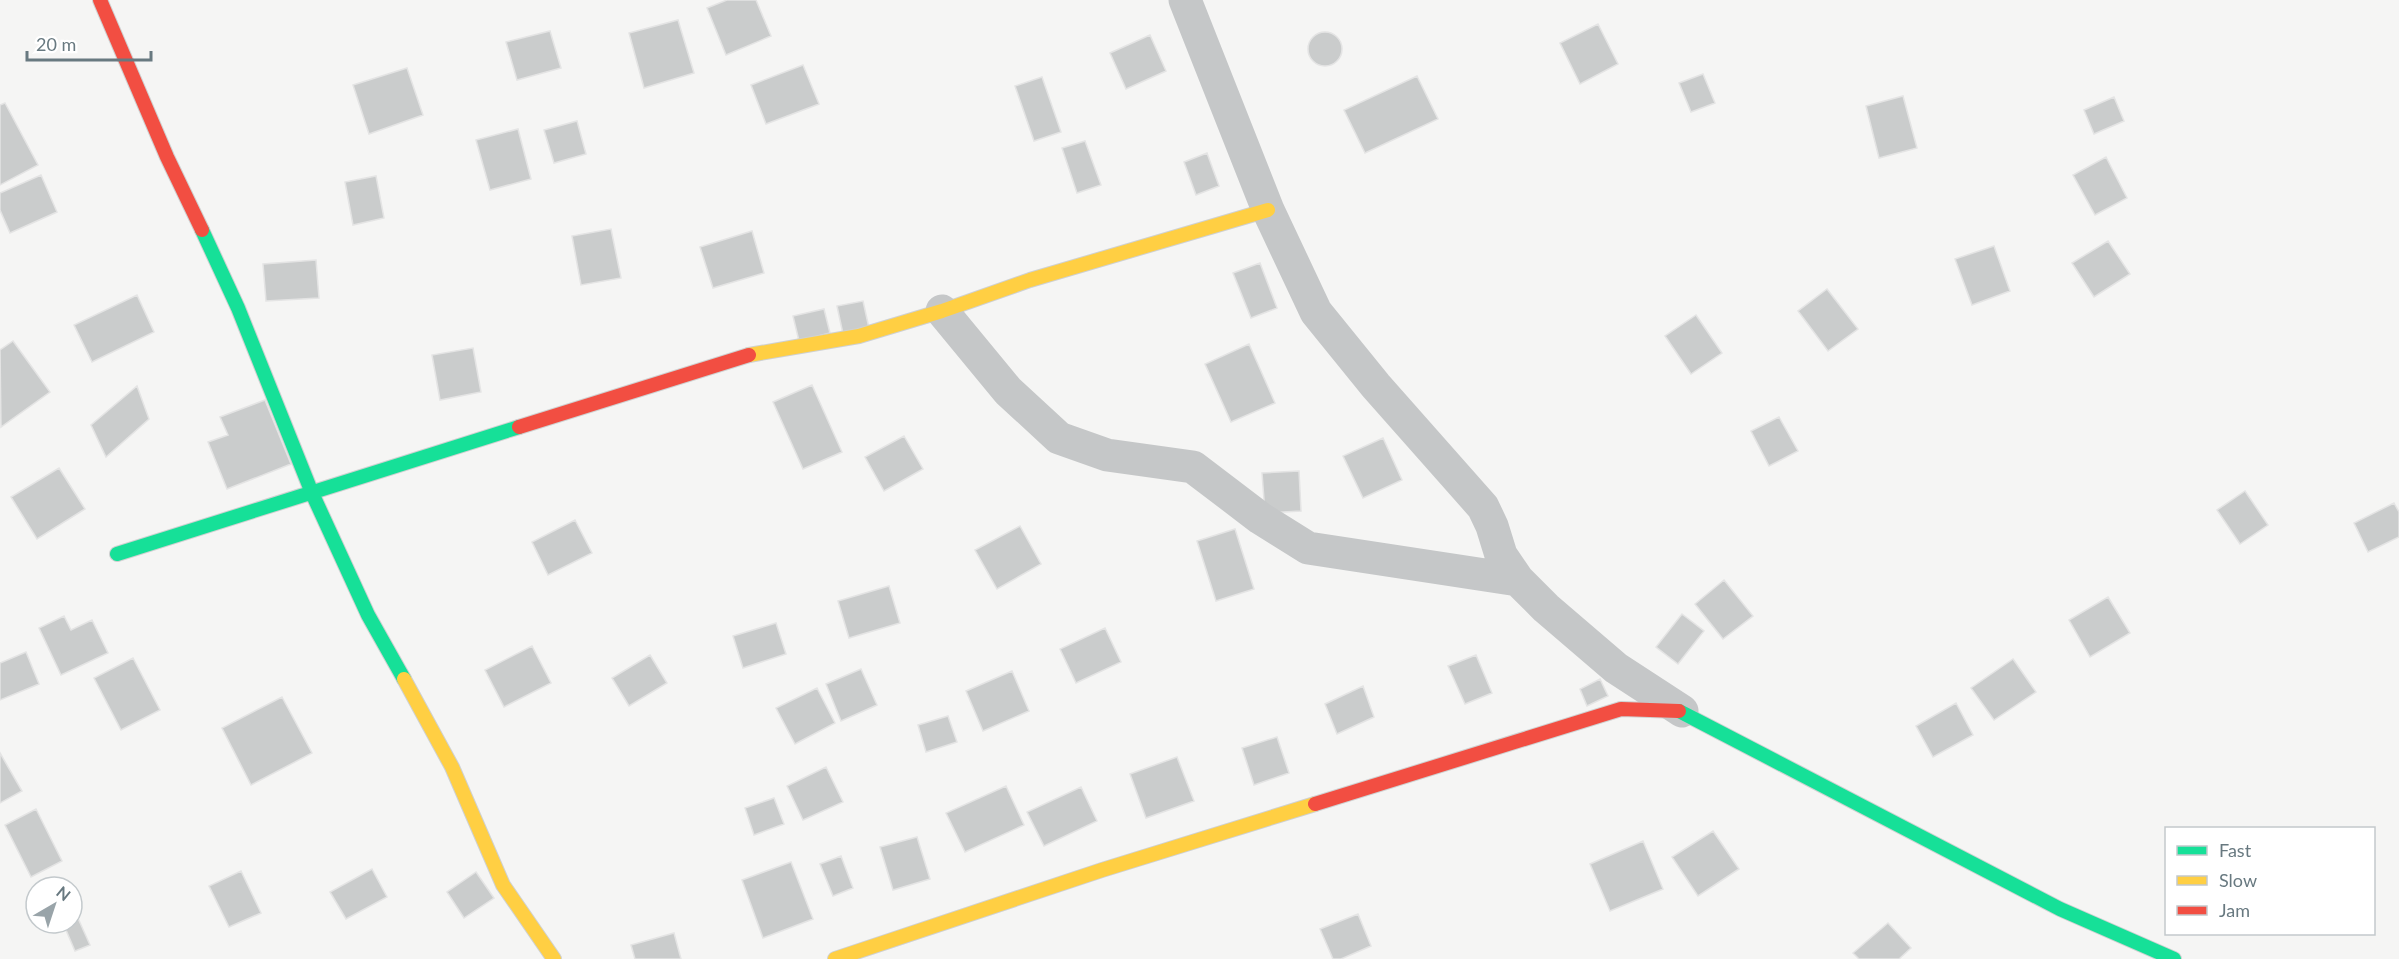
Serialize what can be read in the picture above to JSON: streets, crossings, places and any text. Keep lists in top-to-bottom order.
{
  "legend": ["Fast", "Slow", "Jam"],
  "scale_bar": "20 m",
  "north": "top right"
}
